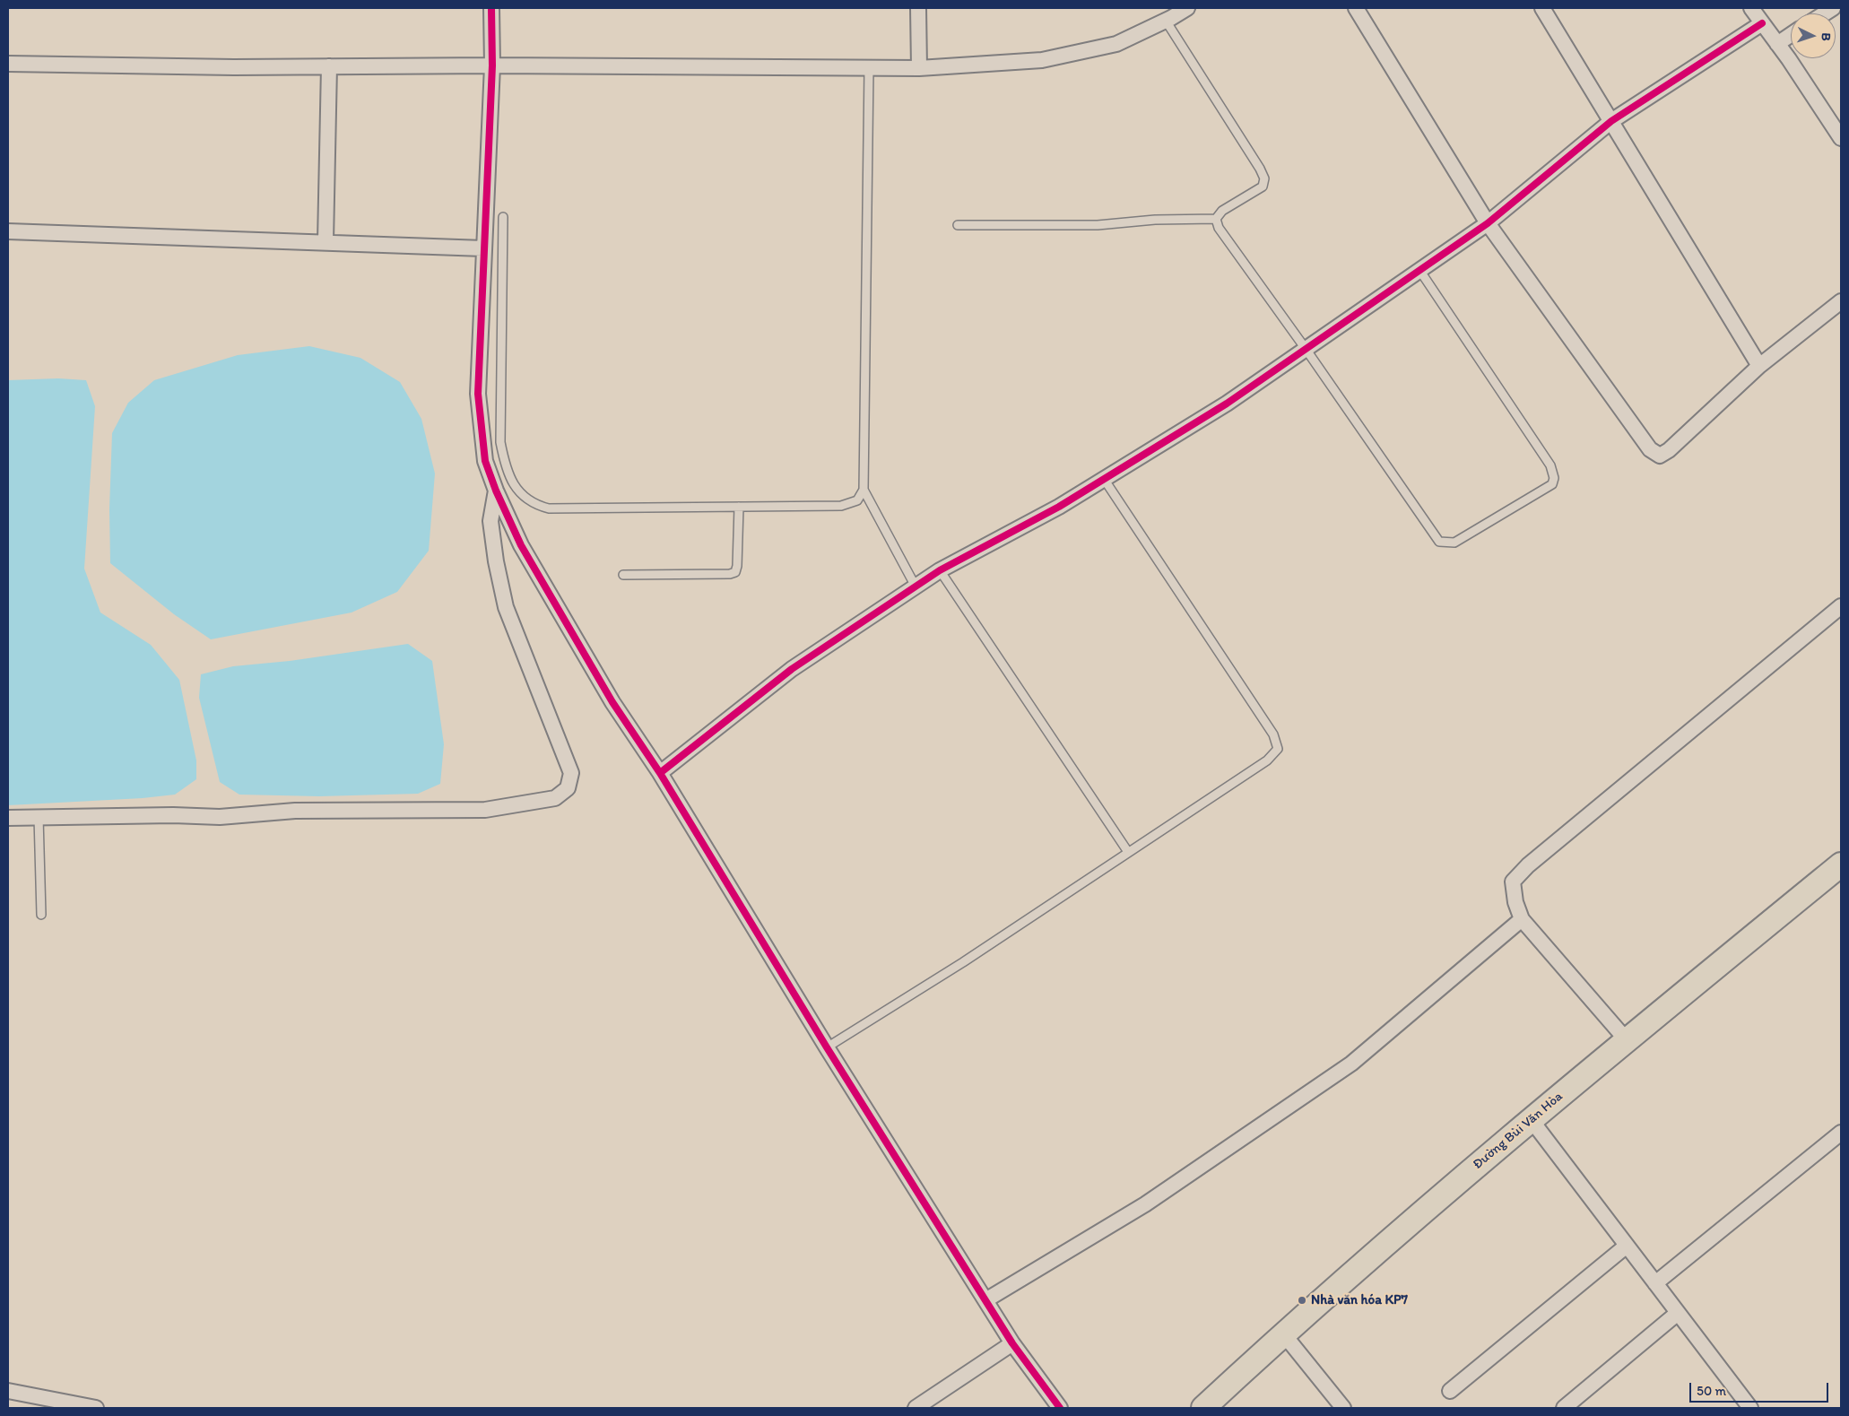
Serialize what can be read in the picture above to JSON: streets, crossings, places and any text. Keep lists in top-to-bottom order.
{
  "streets": {
    "main road": ["Đường Bùi Văn Hòa"]
  },
  "places": ["Nhà văn hóa KP7"],
  "scale_bar": "50 m",
  "north": "right"
}
